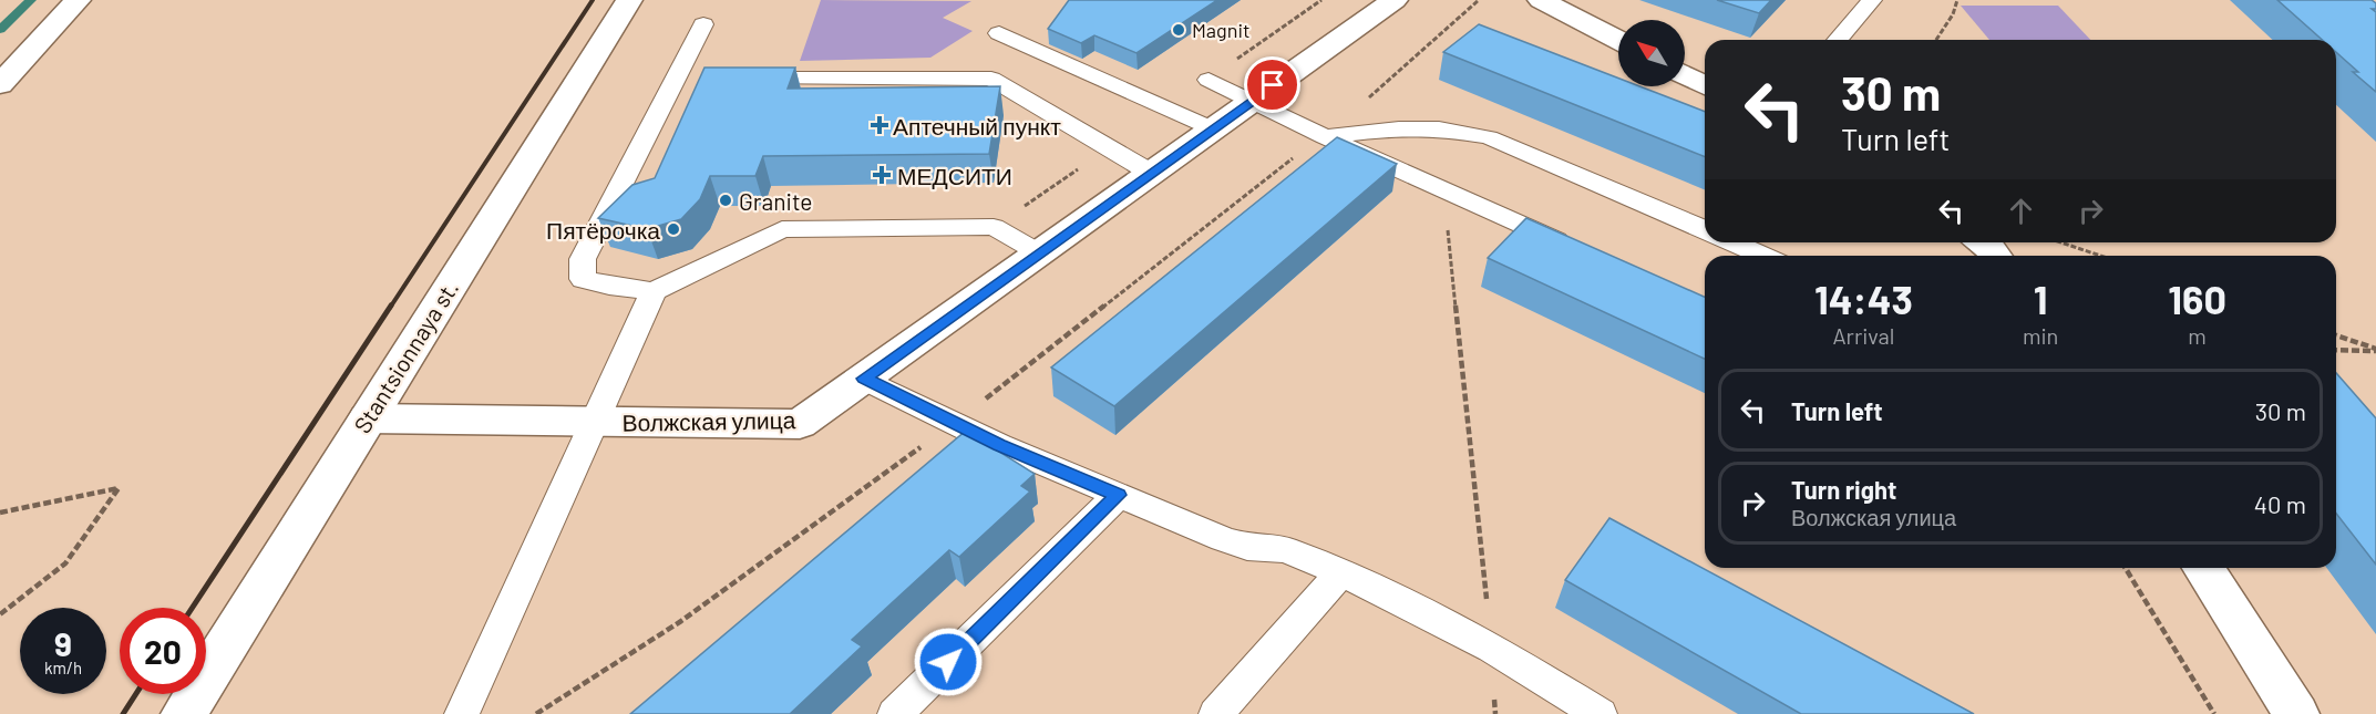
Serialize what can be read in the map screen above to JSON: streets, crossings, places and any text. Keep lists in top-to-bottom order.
{
  "streets": {
    "street": ["Stantsionnaya st.", "Волжская улица"]
  },
  "crossings": [
    ["Stantsionnaya st.", "Волжская улица"]
  ],
  "places": {
    "other": ["Magnit", "Granite", "Пятёрочка"],
    "health": ["Аптечный пункт", "МЕДСИТИ"]
  },
  "north": "top left",
  "page": {
    "turn": ["30 m", "Turn left"],
    "eta": [
      "14:43",
      "Arrival",
      "1",
      "min",
      "160",
      "m"
    ],
    "list": [
      {
        "name": "Turn left",
        "value": "30 m"
      },
      {
        "name": "Turn right",
        "note": "Волжская улица",
        "value": "40 m"
      }
    ],
    "speed": "9 km/h",
    "limit": "20"
  }
}
